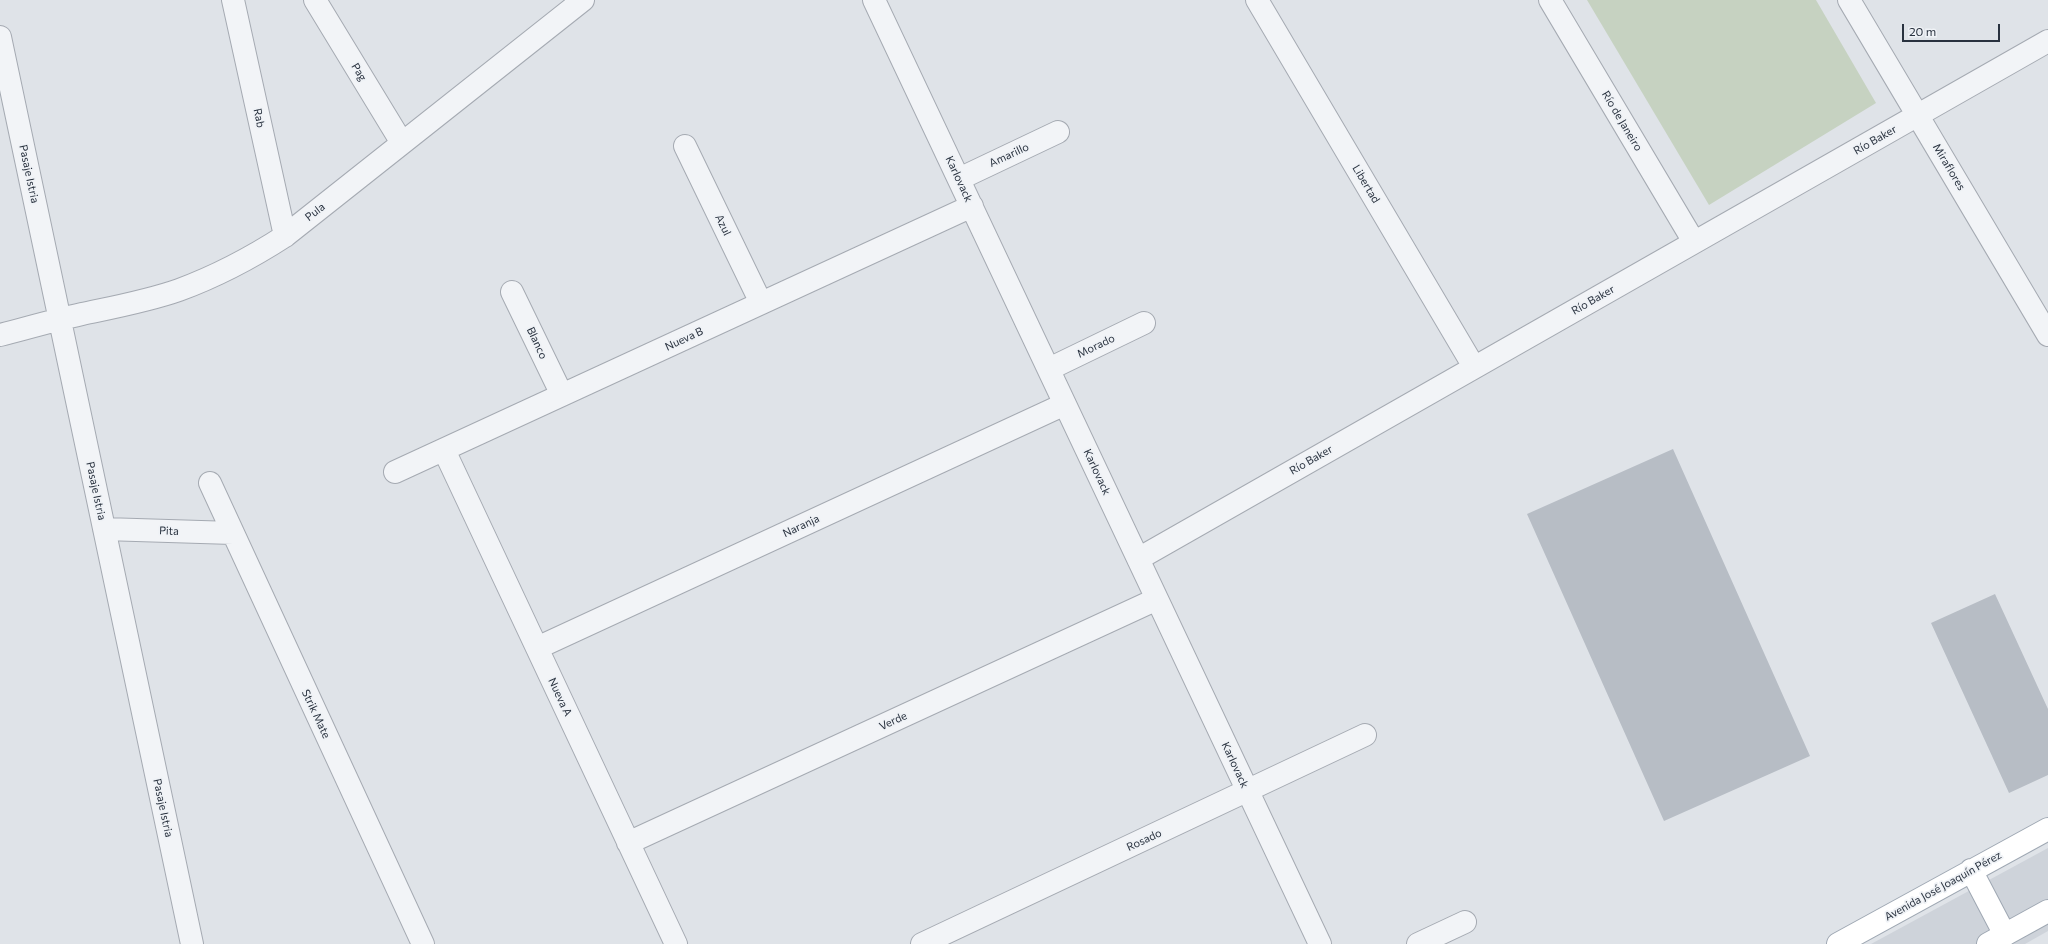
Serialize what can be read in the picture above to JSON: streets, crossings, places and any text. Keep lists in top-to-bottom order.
{
  "streets": {
    "main road": ["Avenida José Joaquín Pérez"],
    "street": [
      "Pag",
      "Rab",
      "Río de Janeiro",
      "Río Baker",
      "Amarillo",
      "Miraflores",
      "Pasaje Istria",
      "Karlovack",
      "Libertad",
      "Pula",
      "Azul",
      "Nueva B",
      "Blanco",
      "Morado",
      "Naranja",
      "Pita",
      "Nueva A",
      "Strik Mate",
      "Verde",
      "Rosado"
    ]
  },
  "crossings": [
    ["Pag", "Pula"],
    ["Rab", "Pula"],
    ["Río de Janeiro", "Río Baker"],
    ["Río Baker", "Miraflores"],
    ["Río Baker", "Karlovack"],
    ["Río Baker", "Libertad"],
    ["Amarillo", "Karlovack"],
    ["Pasaje Istria", "Pula"],
    ["Pasaje Istria", "Pita"],
    ["Karlovack", "Nueva B"],
    ["Karlovack", "Morado"],
    ["Karlovack", "Naranja"],
    ["Karlovack", "Verde"],
    ["Karlovack", "Rosado"],
    ["Azul", "Nueva B"],
    ["Nueva B", "Blanco"],
    ["Nueva B", "Nueva A"],
    ["Naranja", "Nueva A"],
    ["Pita", "Strik Mate"],
    ["Nueva A", "Verde"]
  ],
  "scale_bar": "20 m"
}
